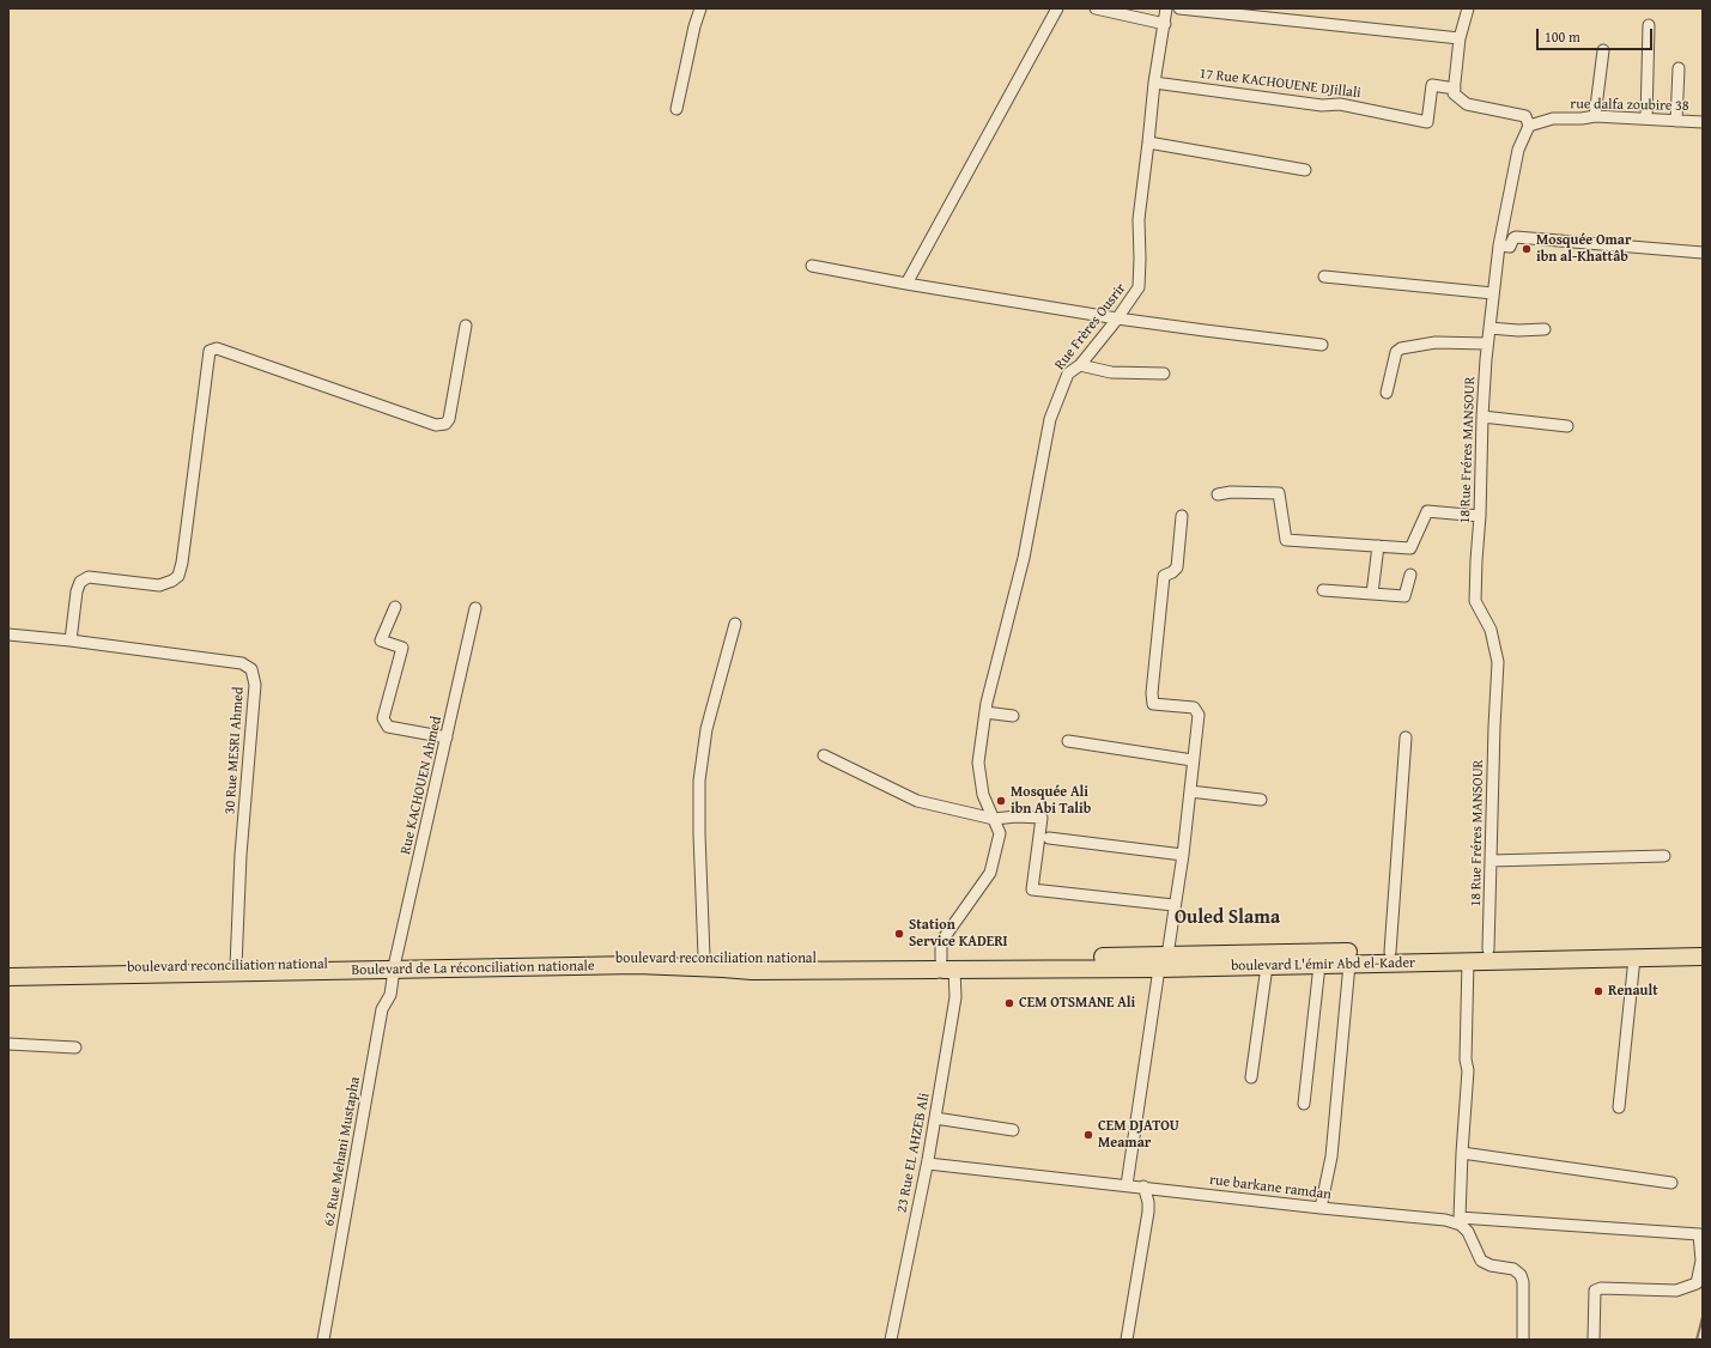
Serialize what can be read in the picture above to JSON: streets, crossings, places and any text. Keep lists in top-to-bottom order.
{
  "streets": {
    "highway": ["boulevard reconciliation national", "boulevard L'émir Abd el-Kader", "Boulevard de La réconciliation nationale"],
    "street": [
      "17 Rue KACHOUENE DJillali",
      "rue dalfa zoubire 38",
      "Rue Frères Ousrir",
      "18 Rue Fréres MANSOUR",
      "30 Rue MESRI Ahmed",
      "Rue KACHOUEN Ahmed",
      "62 Rue Mehani Mustapha",
      "23 Rue EL AHZEB Ali",
      "rue barkane ramdan"
    ]
  },
  "crossings": [
    ["17 Rue KACHOUENE DJillali", "Rue Frères Ousrir"],
    ["rue dalfa zoubire 38", "18 Rue Fréres MANSOUR"],
    ["Rue Frères Ousrir", "boulevard reconciliation national"],
    ["Rue Frères Ousrir", "Boulevard de La réconciliation nationale"],
    ["Rue Frères Ousrir", "23 Rue EL AHZEB Ali"],
    ["30 Rue MESRI Ahmed", "boulevard reconciliation national"],
    ["Rue KACHOUEN Ahmed", "boulevard reconciliation national"],
    ["Rue KACHOUEN Ahmed", "Boulevard de La réconciliation nationale"],
    ["Rue KACHOUEN Ahmed", "62 Rue Mehani Mustapha"],
    ["boulevard reconciliation national", "Boulevard de La réconciliation nationale"],
    ["boulevard reconciliation national", "62 Rue Mehani Mustapha"],
    ["boulevard reconciliation national", "23 Rue EL AHZEB Ali"],
    ["Boulevard de La réconciliation nationale", "62 Rue Mehani Mustapha"],
    ["Boulevard de La réconciliation nationale", "23 Rue EL AHZEB Ali"],
    ["23 Rue EL AHZEB Ali", "rue barkane ramdan"]
  ],
  "districts": ["Ouled Slama"],
  "places": [
    "Mosquée Omar ibn al-Khattâb",
    "Mosquée Ali ibn Abi Talib",
    "Station Service KADERI",
    "Renault",
    "CEM OTSMANE Ali",
    "CEM DJATOU Meamar"
  ],
  "scale_bar": "100 m"
}
